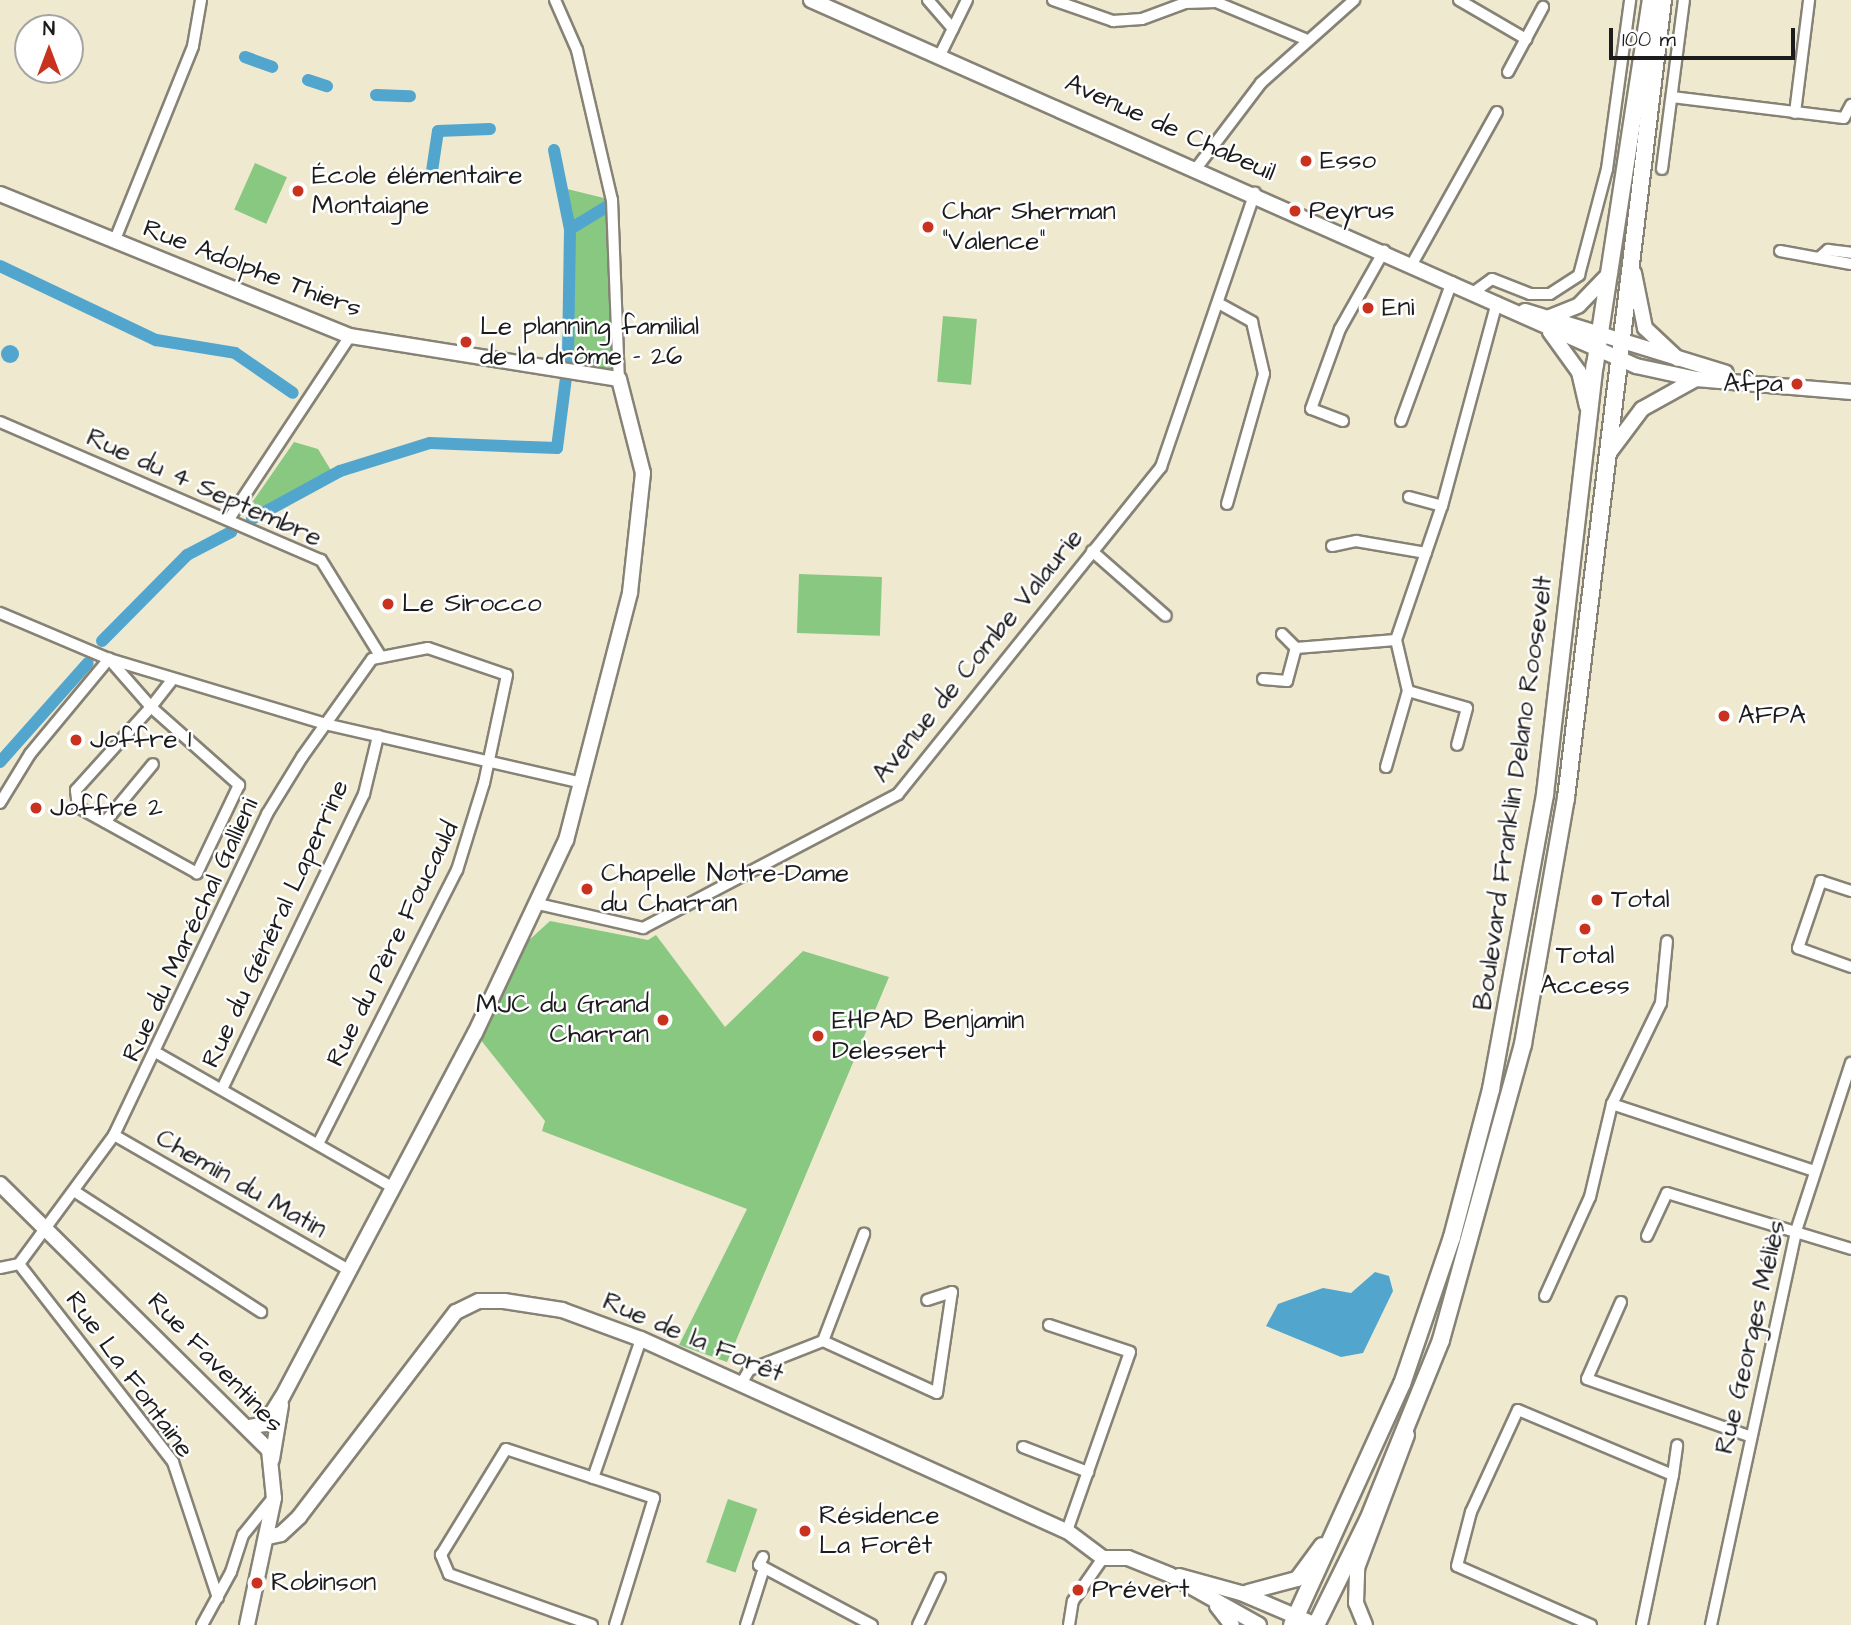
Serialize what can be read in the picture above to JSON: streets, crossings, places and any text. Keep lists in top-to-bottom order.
{
  "streets": {
    "main road": ["Boulevard Franklin Delano Roosevelt"],
    "street": [
      "Avenue de Chabeuil",
      "Rue Adolphe Thiers",
      "Rue du 4 Septembre",
      "Avenue de Combe Valaurie",
      "Rue du Général Laperrine",
      "Rue du Maréchal Gallieni",
      "Rue du Père Foucauld",
      "Chemin du Matin",
      "Rue Georges Méliès",
      "Rue de la Forêt",
      "Rue Faventines",
      "Rue La Fontaine"
    ]
  },
  "crossings": [
    ["Avenue de Chabeuil", "Avenue de Combe Valaurie"],
    ["Avenue de Chabeuil", "Boulevard Franklin Delano Roosevelt"],
    ["Rue du 4 Septembre", "Rue du Maréchal Gallieni"],
    ["Rue du 4 Septembre", "Rue du Père Foucauld"],
    ["Rue du Maréchal Gallieni", "Rue du Père Foucauld"],
    ["Rue du Maréchal Gallieni", "Chemin du Matin"],
    ["Rue du Maréchal Gallieni", "Rue Faventines"],
    ["Rue du Maréchal Gallieni", "Rue La Fontaine"],
    ["Rue de la Forêt", "Rue Faventines"]
  ],
  "places": [
    "Esso",
    "École élémentaire Montaigne",
    "Peyrus",
    "Char Sherman \"Valence\"",
    "Eni",
    "Le planning familial de la drôme - 26",
    "Afpa",
    "Le Sirocco",
    "AFPA",
    "Joffre 1",
    "Joffre 2",
    "Chapelle Notre-Dame du Charran",
    "Total",
    "Total Access",
    "MJC du Grand Charran",
    "EHPAD Benjamin Delessert",
    "Résidence La Forêt",
    "Robinson",
    "Prévert"
  ],
  "scale_bar": "100 m",
  "north": "top"
}
